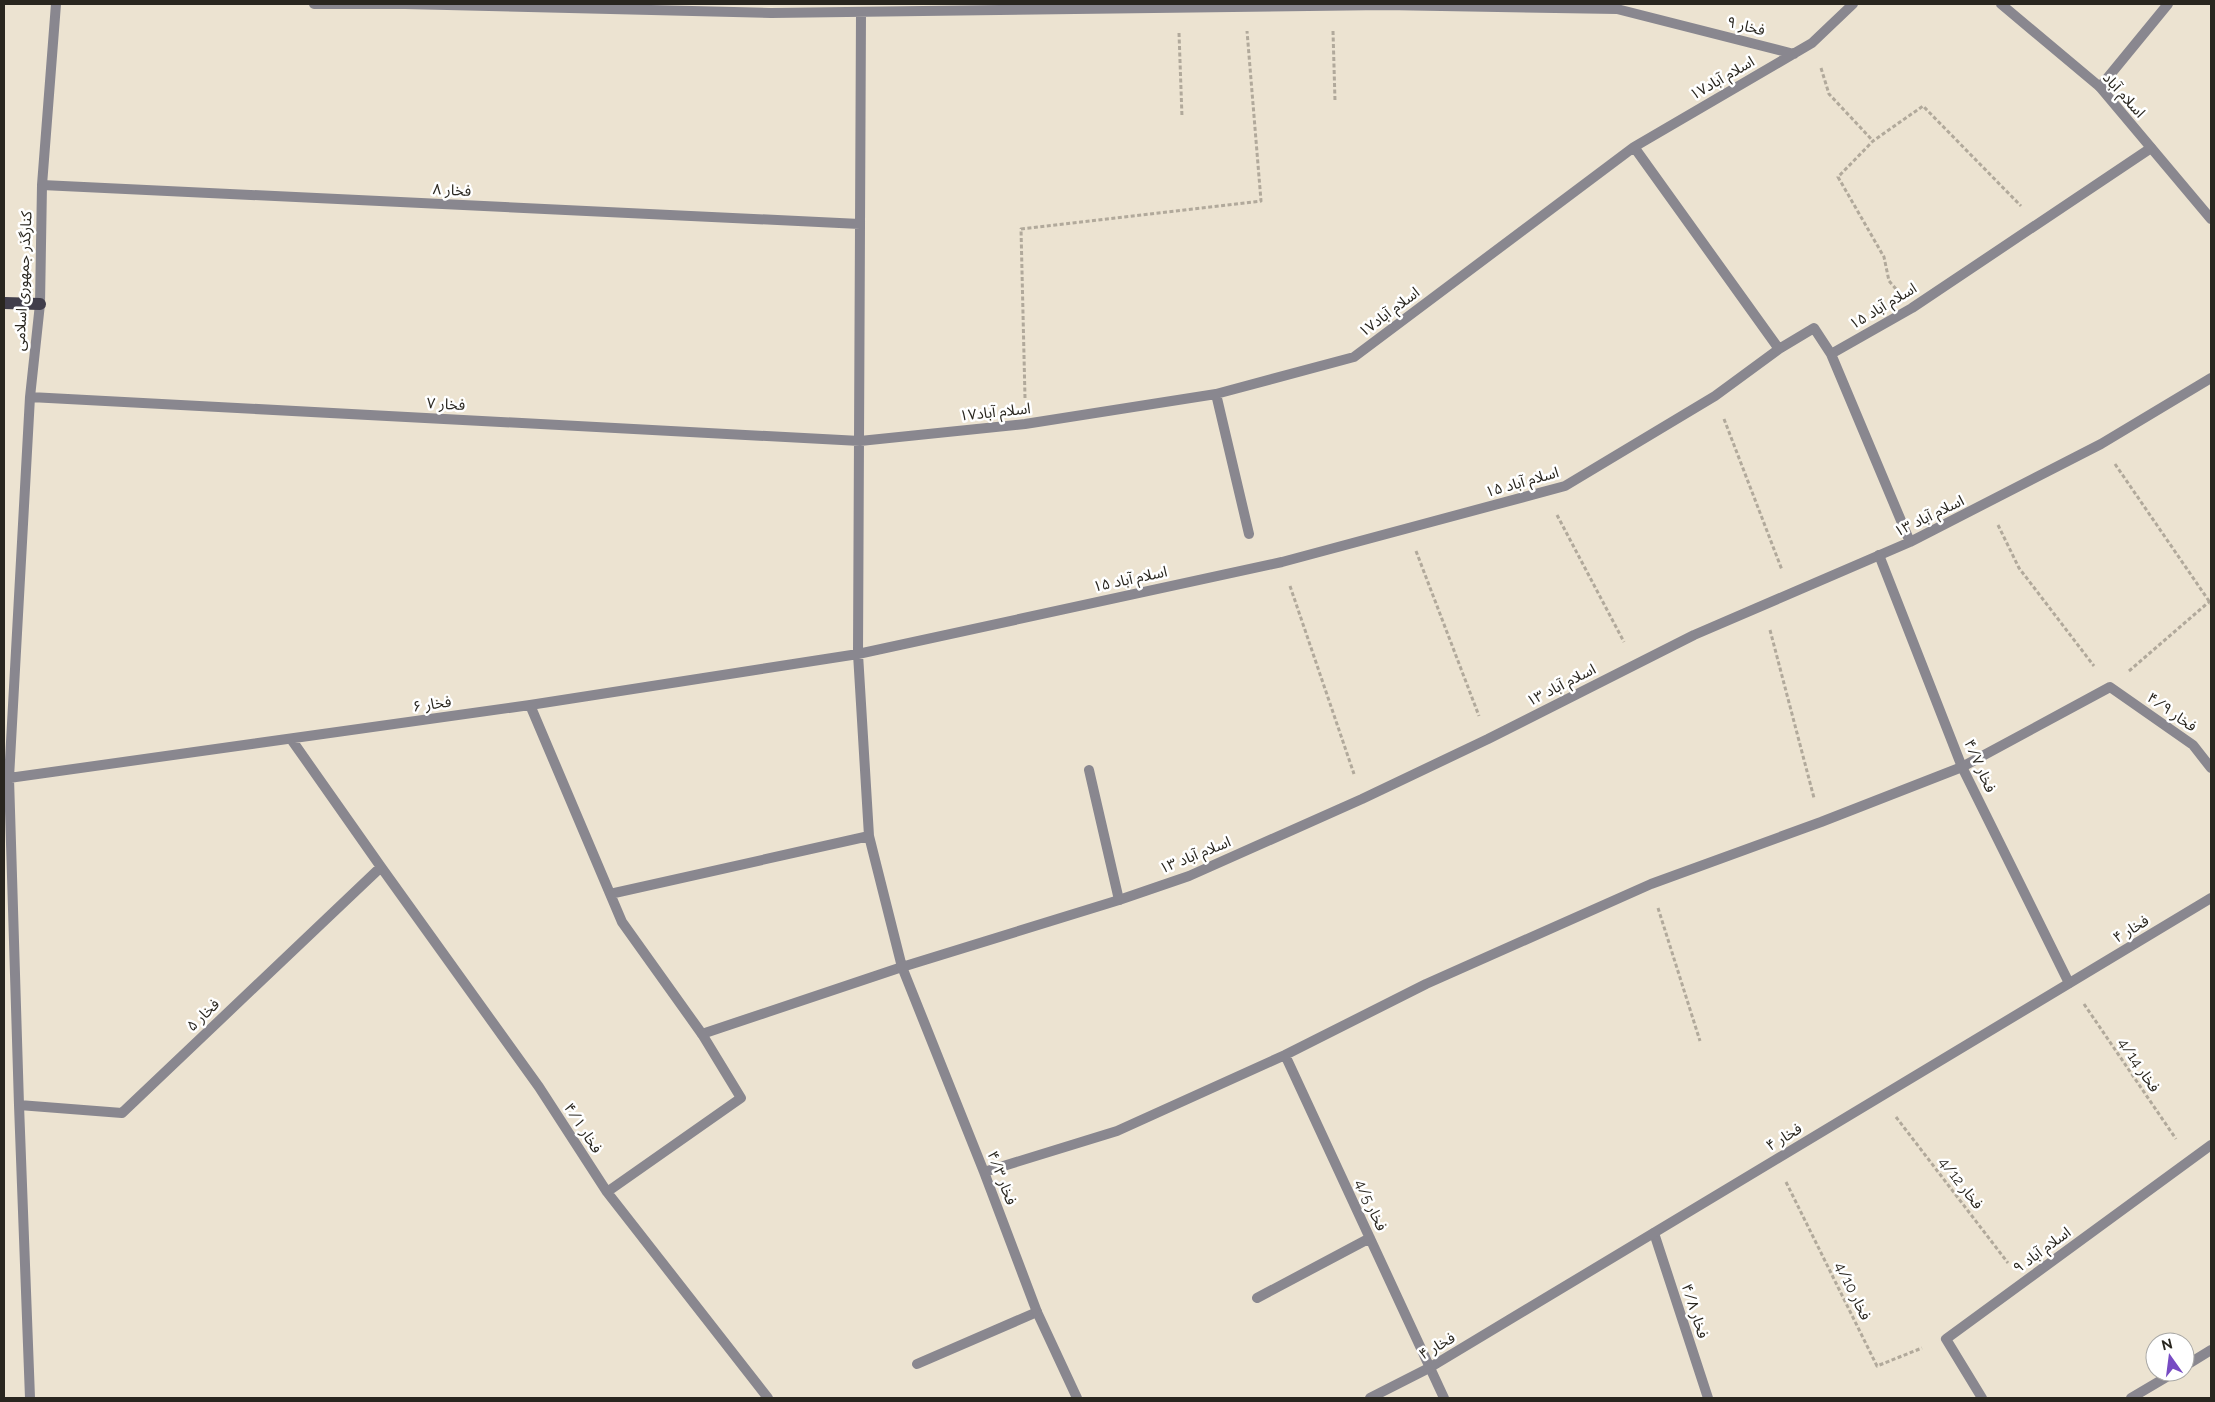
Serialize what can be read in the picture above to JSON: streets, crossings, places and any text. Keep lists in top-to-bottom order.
{
  "streets": {
    "street": [
      "فخار ۹",
      "اسلام آباد۱۷",
      "اسلام آباد",
      "فخار ۸",
      "کنارگذر جمهوری اسلامی",
      "اسلام آباد ۱۵",
      "فخار ۷",
      "اسلام آباد ۱۳",
      "فخار ۶",
      "فخار ۴/۹",
      "فخار ۴/۷",
      "فخار ۴",
      "فخار ۵",
      "فخار ۴/۱",
      "فخار ۴/۳",
      "فخار 4/5",
      "اسلام آباد ۹",
      "فخار ۴/۸"
    ],
    "path": ["فخار 4/14", "فخار 4/12", "فخار 4/10"]
  },
  "crossings": [
    ["فخار ۹", "اسلام آباد۱۷"],
    ["فخار ۹", "فخار ۴/۳"],
    ["اسلام آباد۱۷", "فخار ۷"],
    ["اسلام آباد۱۷", "فخار ۴/۳"],
    ["اسلام آباد", "اسلام آباد ۱۵"],
    ["فخار ۸", "کنارگذر جمهوری اسلامی"],
    ["فخار ۸", "فخار ۴/۳"],
    ["کنارگذر جمهوری اسلامی", "فخار ۷"],
    ["کنارگذر جمهوری اسلامی", "فخار ۶"],
    ["کنارگذر جمهوری اسلامی", "فخار ۵"],
    ["اسلام آباد ۱۵", "فخار ۶"],
    ["اسلام آباد ۱۵", "فخار ۴/۳"],
    ["فخار ۷", "فخار ۴/۳"],
    ["اسلام آباد ۱۳", "فخار ۴/۷"],
    ["اسلام آباد ۱۳", "فخار ۴/۳"],
    ["فخار ۶", "فخار ۴/۱"],
    ["فخار ۶", "فخار ۴/۳"],
    ["فخار ۴/۷", "فخار ۴"],
    ["فخار ۴/۷", "فخار 4/14"],
    ["فخار ۴", "فخار 4/14"],
    ["فخار ۴", "فخار 4/12"],
    ["فخار ۴", "فخار 4/5"],
    ["فخار ۴", "فخار 4/10"],
    ["فخار ۴", "فخار ۴/۸"],
    ["فخار ۵", "فخار ۴/۱"],
    ["فخار 4/14", "اسلام آباد ۹"],
    ["فخار 4/12", "اسلام آباد ۹"],
    ["اسلام آباد ۹", "فخار 4/10"]
  ],
  "north": "top"
}
